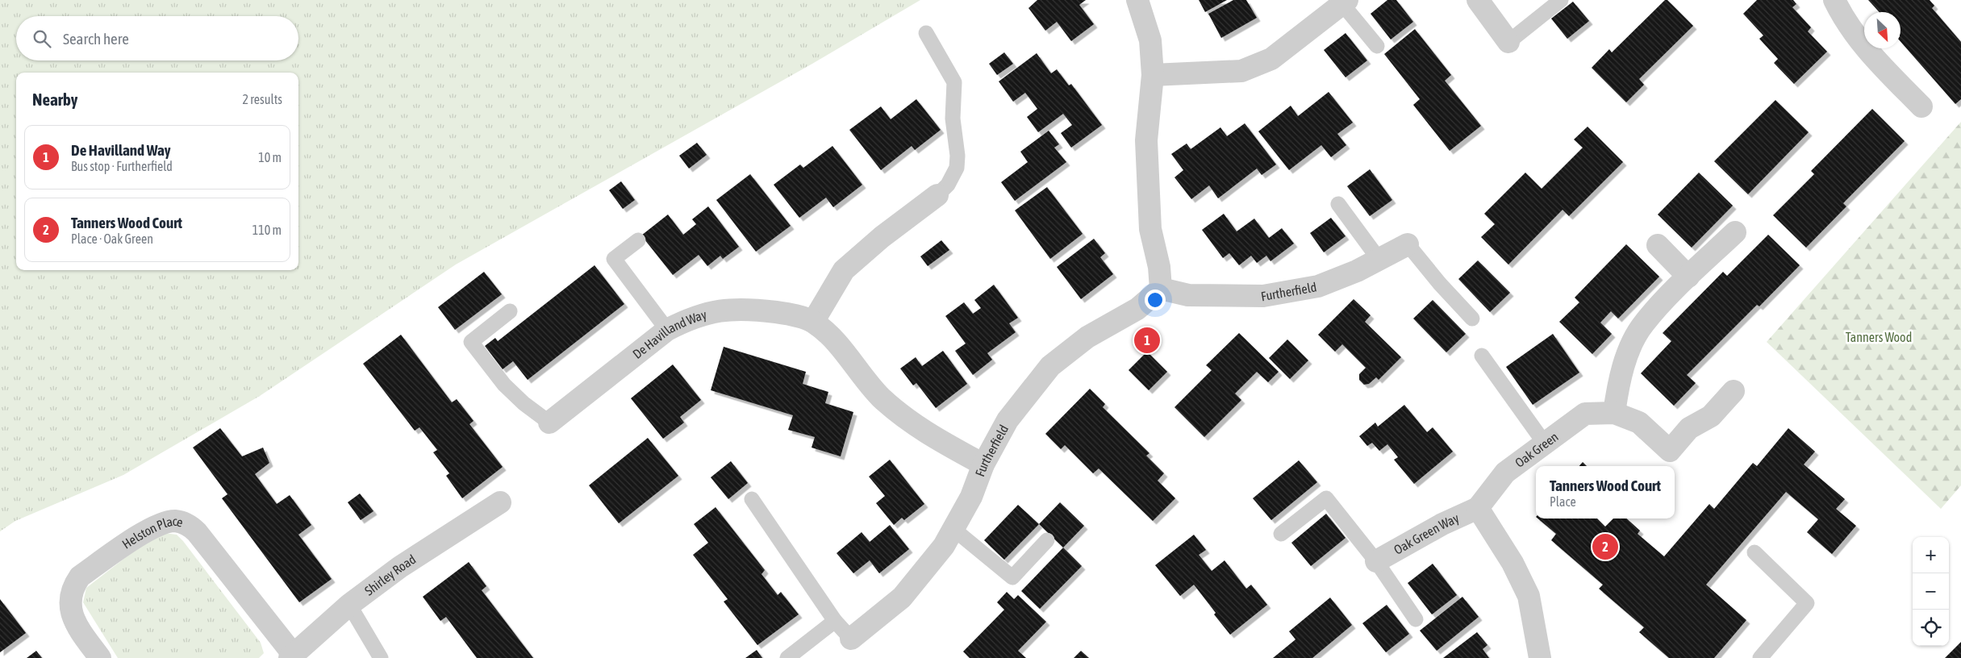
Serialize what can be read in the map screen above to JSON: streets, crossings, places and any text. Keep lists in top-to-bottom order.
{
  "streets": {
    "street": [
      "Furtherfield",
      "De Havilland Way",
      "Oak Green",
      "Oak Green Way",
      "Helston Place",
      "Shirley Road"
    ]
  },
  "crossings": [
    ["Furtherfield", "De Havilland Way"],
    ["Oak Green", "Oak Green Way"],
    ["Helston Place", "Shirley Road"]
  ],
  "parks": ["Tanners Wood"],
  "north": "bottom right",
  "page": {
    "search": "Search here",
    "heading": ["Nearby", "2 results"],
    "list": [
      {
        "mark": "1",
        "name": "De Havilland Way",
        "note": "Bus stop · Furtherfield",
        "value": "10 m"
      },
      {
        "mark": "2",
        "name": "Tanners Wood Court",
        "note": "Place · Oak Green",
        "value": "110 m"
      }
    ],
    "pins": ["1", "2"],
    "popup": ["Tanners Wood Court", "Place"],
    "map_buttons": ["+", "−"]
  }
}
